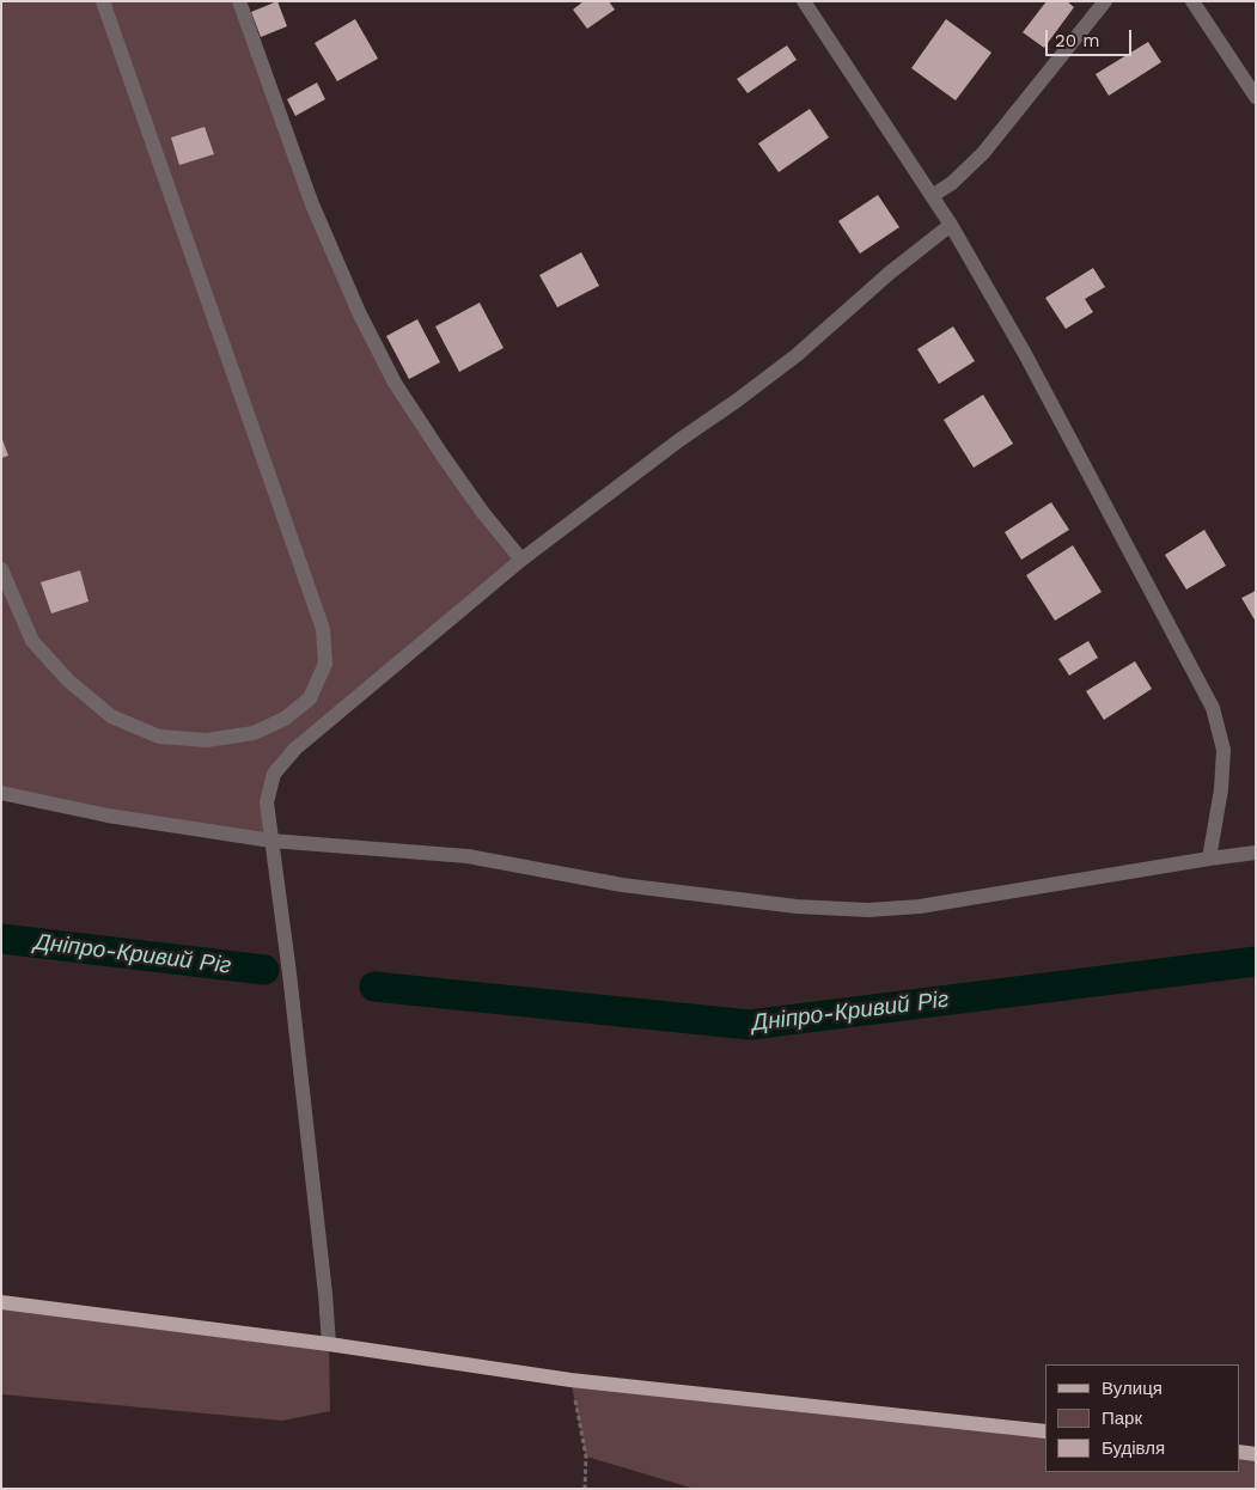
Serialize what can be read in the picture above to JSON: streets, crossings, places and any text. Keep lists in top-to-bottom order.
{
  "water": ["Дніпро-Кривий Ріг"],
  "legend": ["Вулиця", "Парк", "Будівля"],
  "scale_bar": "20 m"
}
